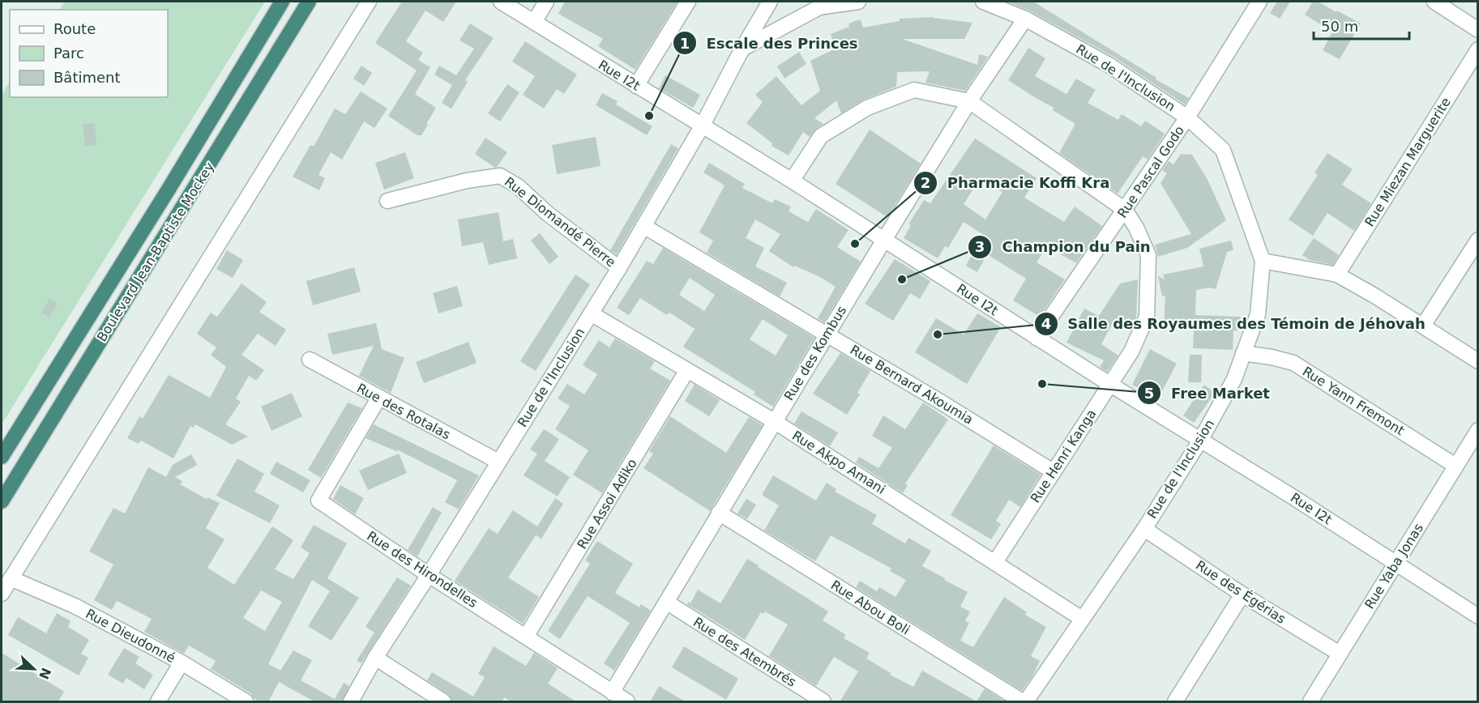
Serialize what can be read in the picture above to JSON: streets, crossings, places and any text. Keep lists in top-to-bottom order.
{
  "streets": {
    "highway": ["Boulevard Jean-Baptiste Mockey"],
    "street": [
      "Rue I2t",
      "Rue de l'Inclusion",
      "Rue Miezan Marguerite",
      "Rue Pascal Godo",
      "Rue Diomandé Pierre",
      "Rue des Kombus",
      "Rue Bernard Akoumia",
      "Rue Yann Fremont",
      "Rue des Rotalas",
      "Rue Henri Kanga",
      "Rue Akpo Amani",
      "Rue Assoi Adiko",
      "Rue Yaba Jonas",
      "Rue des Hirondelles",
      "Rue des Égérias",
      "Rue Abou Boli",
      "Rue Dieudonné",
      "Rue des Atembrés"
    ]
  },
  "crossings": [
    ["Rue I2t", "Rue de l'Inclusion"],
    ["Rue I2t", "Rue Pascal Godo"],
    ["Rue I2t", "Rue des Kombus"],
    ["Rue I2t", "Rue Henri Kanga"],
    ["Rue I2t", "Rue Yaba Jonas"],
    ["Rue de l'Inclusion", "Rue Pascal Godo"],
    ["Rue de l'Inclusion", "Rue Diomandé Pierre"],
    ["Rue de l'Inclusion", "Rue des Kombus"],
    ["Rue de l'Inclusion", "Rue Bernard Akoumia"],
    ["Rue de l'Inclusion", "Rue Yann Fremont"],
    ["Rue de l'Inclusion", "Rue des Rotalas"],
    ["Rue de l'Inclusion", "Rue Akpo Amani"],
    ["Rue de l'Inclusion", "Rue des Hirondelles"],
    ["Rue de l'Inclusion", "Rue des Égérias"],
    ["Rue Pascal Godo", "Rue Henri Kanga"],
    ["Rue des Kombus", "Rue Bernard Akoumia"],
    ["Rue des Kombus", "Rue Henri Kanga"],
    ["Rue des Kombus", "Rue Akpo Amani"],
    ["Rue des Kombus", "Rue des Hirondelles"],
    ["Rue des Kombus", "Rue Abou Boli"],
    ["Rue des Kombus", "Rue des Atembrés"],
    ["Rue Bernard Akoumia", "Rue Henri Kanga"],
    ["Rue Yann Fremont", "Rue Yaba Jonas"],
    ["Rue des Rotalas", "Rue des Hirondelles"],
    ["Rue Henri Kanga", "Rue Akpo Amani"],
    ["Rue Akpo Amani", "Rue Assoi Adiko"],
    ["Rue Assoi Adiko", "Rue des Hirondelles"],
    ["Rue Yaba Jonas", "Rue des Égérias"]
  ],
  "places": [
    "Escale des Princes",
    "Pharmacie Koffi Kra",
    "Champion du Pain",
    "Salle des Royaumes des Témoin de Jéhovah",
    "Free Market"
  ],
  "legend": ["Route", "Parc", "Bâtiment"],
  "scale_bar": "50 m",
  "north": "bottom right"
}
